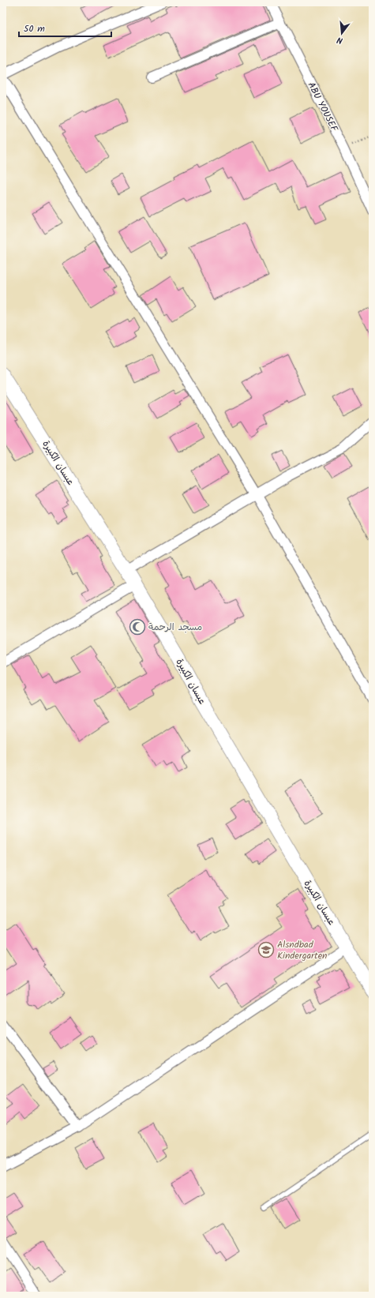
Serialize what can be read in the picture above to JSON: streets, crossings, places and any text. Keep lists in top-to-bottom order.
{
  "streets": {
    "main road": ["عبسان الكبيرة"],
    "street": ["ABU YOUSEF"]
  },
  "places": {
    "mosque": ["مسجد الرحمة"],
    "school or university": ["Alsndbad Kindergarten"]
  },
  "scale_bar": "50 m",
  "north": "bottom"
}
